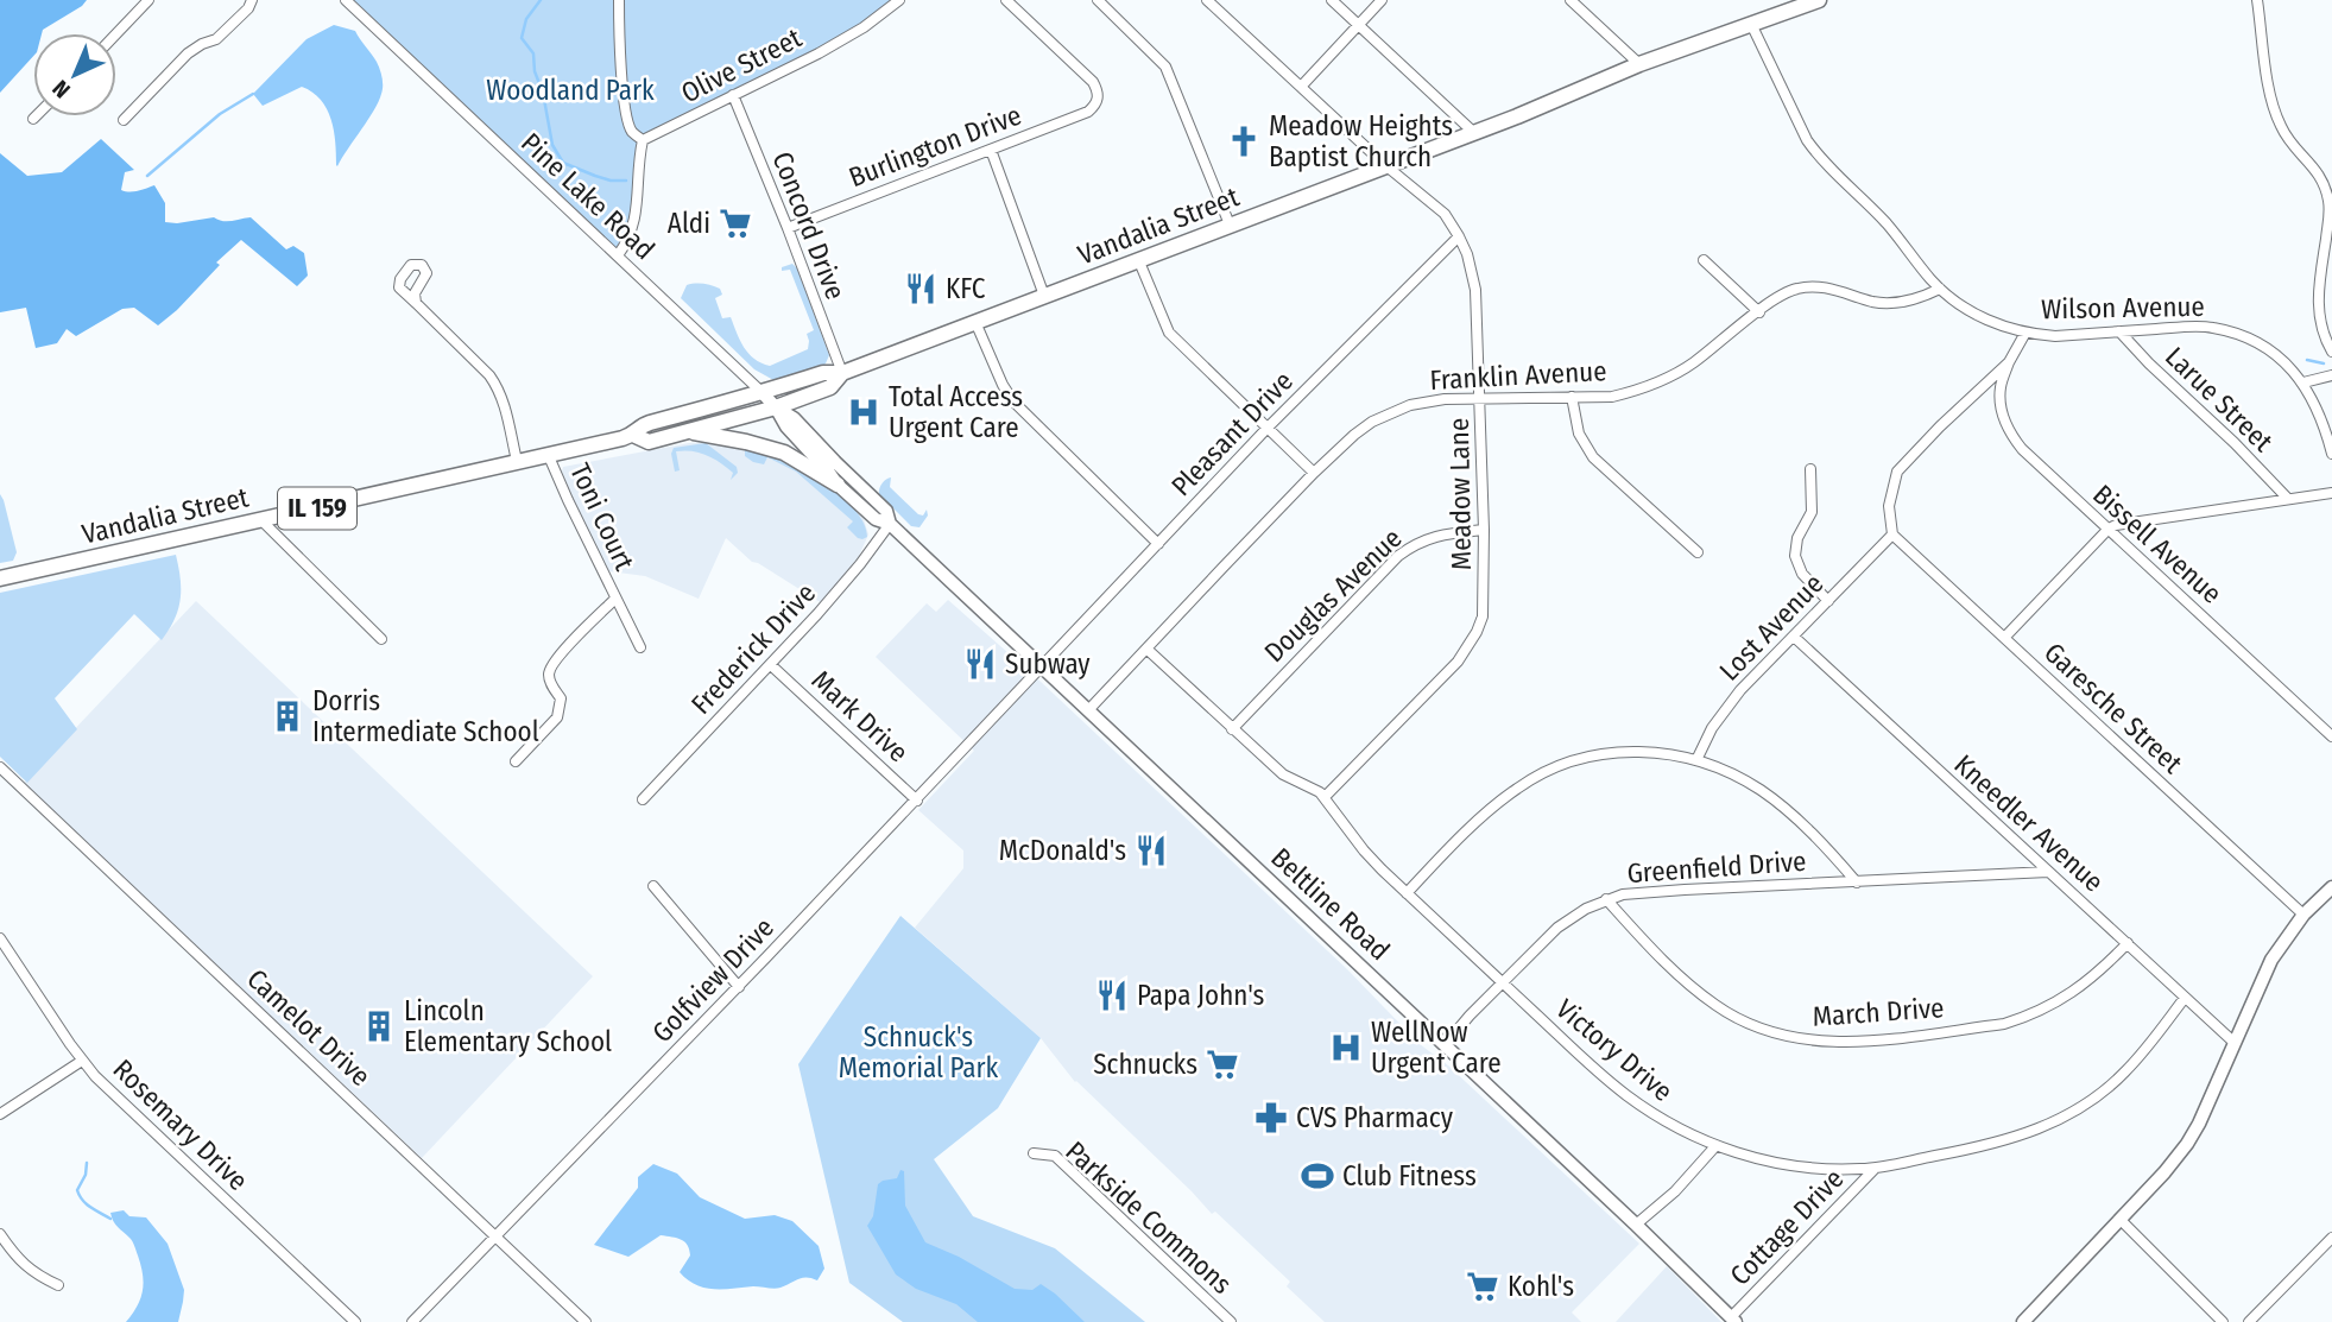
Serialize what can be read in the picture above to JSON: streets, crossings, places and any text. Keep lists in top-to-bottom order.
{
  "streets": {
    "main road": ["Vandalia Street", "IL 159", "Beltline Road"],
    "street": [
      "Olive Street",
      "Burlington Drive",
      "Pine Lake Road",
      "Concord Drive",
      "Wilson Avenue",
      "Franklin Avenue",
      "Larue Street",
      "Pleasant Drive",
      "Meadow Lane",
      "Toni Court",
      "Bissell Avenue",
      "Douglas Avenue",
      "Lost Avenue",
      "Frederick Drive",
      "Garesche Street",
      "Mark Drive",
      "Kneedler Avenue",
      "Greenfield Drive",
      "Golfview Drive",
      "March Drive",
      "Camelot Drive",
      "Victory Drive",
      "Rosemary Drive",
      "Parkside Commons",
      "Cottage Drive"
    ]
  },
  "crossings": [
    ["Olive Street", "Concord Drive"],
    ["Burlington Drive", "Concord Drive"],
    ["Pine Lake Road", "Vandalia Street"],
    ["Pine Lake Road", "Beltline Road"],
    ["Concord Drive", "Vandalia Street"],
    ["Vandalia Street", "Wilson Avenue"],
    ["Vandalia Street", "Meadow Lane"],
    ["Vandalia Street", "Toni Court"],
    ["Vandalia Street", "Beltline Road"],
    ["Wilson Avenue", "Franklin Avenue"],
    ["Wilson Avenue", "Larue Street"],
    ["Franklin Avenue", "Meadow Lane"],
    ["Franklin Avenue", "Beltline Road"],
    ["Franklin Avenue", "Victory Drive"],
    ["Pleasant Drive", "Meadow Lane"],
    ["Pleasant Drive", "Beltline Road"],
    ["Pleasant Drive", "Golfview Drive"],
    ["Meadow Lane", "Douglas Avenue"],
    ["Meadow Lane", "Victory Drive"],
    ["Douglas Avenue", "Victory Drive"],
    ["Lost Avenue", "Garesche Street"],
    ["Lost Avenue", "Kneedler Avenue"],
    ["Frederick Drive", "Mark Drive"],
    ["Frederick Drive", "Beltline Road"],
    ["Mark Drive", "Golfview Drive"],
    ["Kneedler Avenue", "Greenfield Drive"],
    ["Kneedler Avenue", "March Drive"],
    ["Kneedler Avenue", "Victory Drive"],
    ["Greenfield Drive", "Beltline Road"],
    ["Greenfield Drive", "March Drive"],
    ["Greenfield Drive", "Victory Drive"],
    ["Beltline Road", "Golfview Drive"],
    ["Beltline Road", "Cottage Drive"],
    ["Golfview Drive", "Camelot Drive"],
    ["Victory Drive", "Cottage Drive"]
  ],
  "parks": ["Woodland Park", "Schnuck's Memorial Park"],
  "places": {
    "church": ["Meadow Heights Baptist Church"],
    "supermarket": ["Aldi", "Schnucks", "Kohl's"],
    "restaurant": [
      "KFC",
      "Subway",
      "McDonald's",
      "Papa John's"
    ],
    "hospital": ["Total Access Urgent Care", "WellNow Urgent Care"],
    "building": ["Dorris Intermediate School", "Lincoln Elementary School"],
    "pharmacy": ["CVS Pharmacy"],
    "sports": ["Club Fitness"]
  },
  "north": "bottom left"
}
